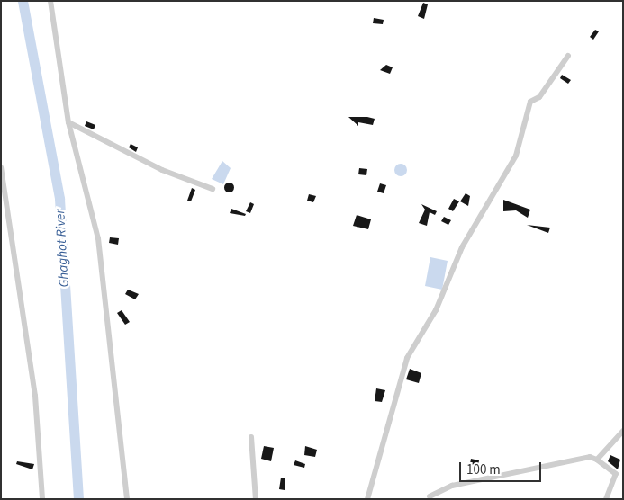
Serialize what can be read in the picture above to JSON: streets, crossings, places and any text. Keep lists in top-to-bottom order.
{
  "water": ["Ghaghot River"],
  "scale_bar": "100 m"
}
